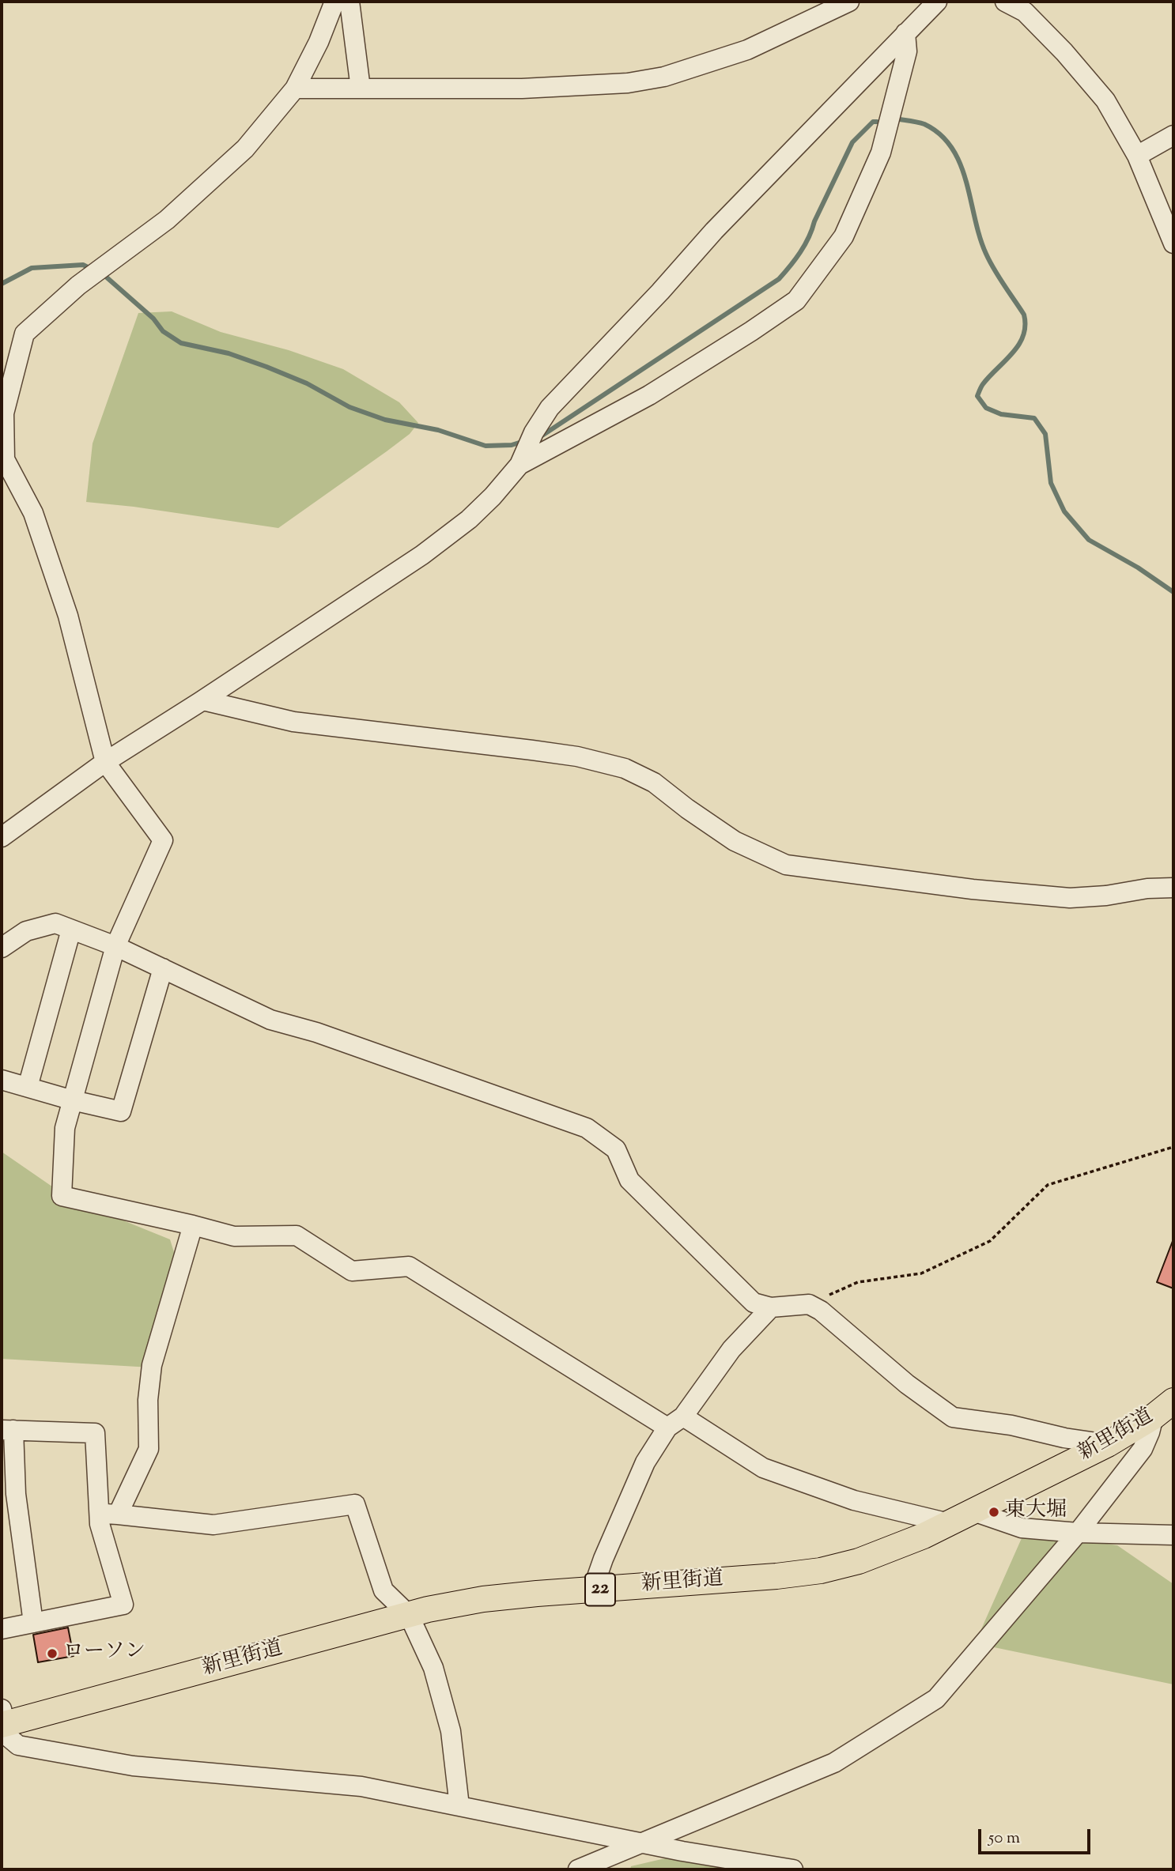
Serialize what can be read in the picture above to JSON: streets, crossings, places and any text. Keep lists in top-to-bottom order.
{
  "streets": {
    "main road": ["新里街道", "22"]
  },
  "places": ["東大堀", "ローソン"],
  "scale_bar": "50 m"
}
